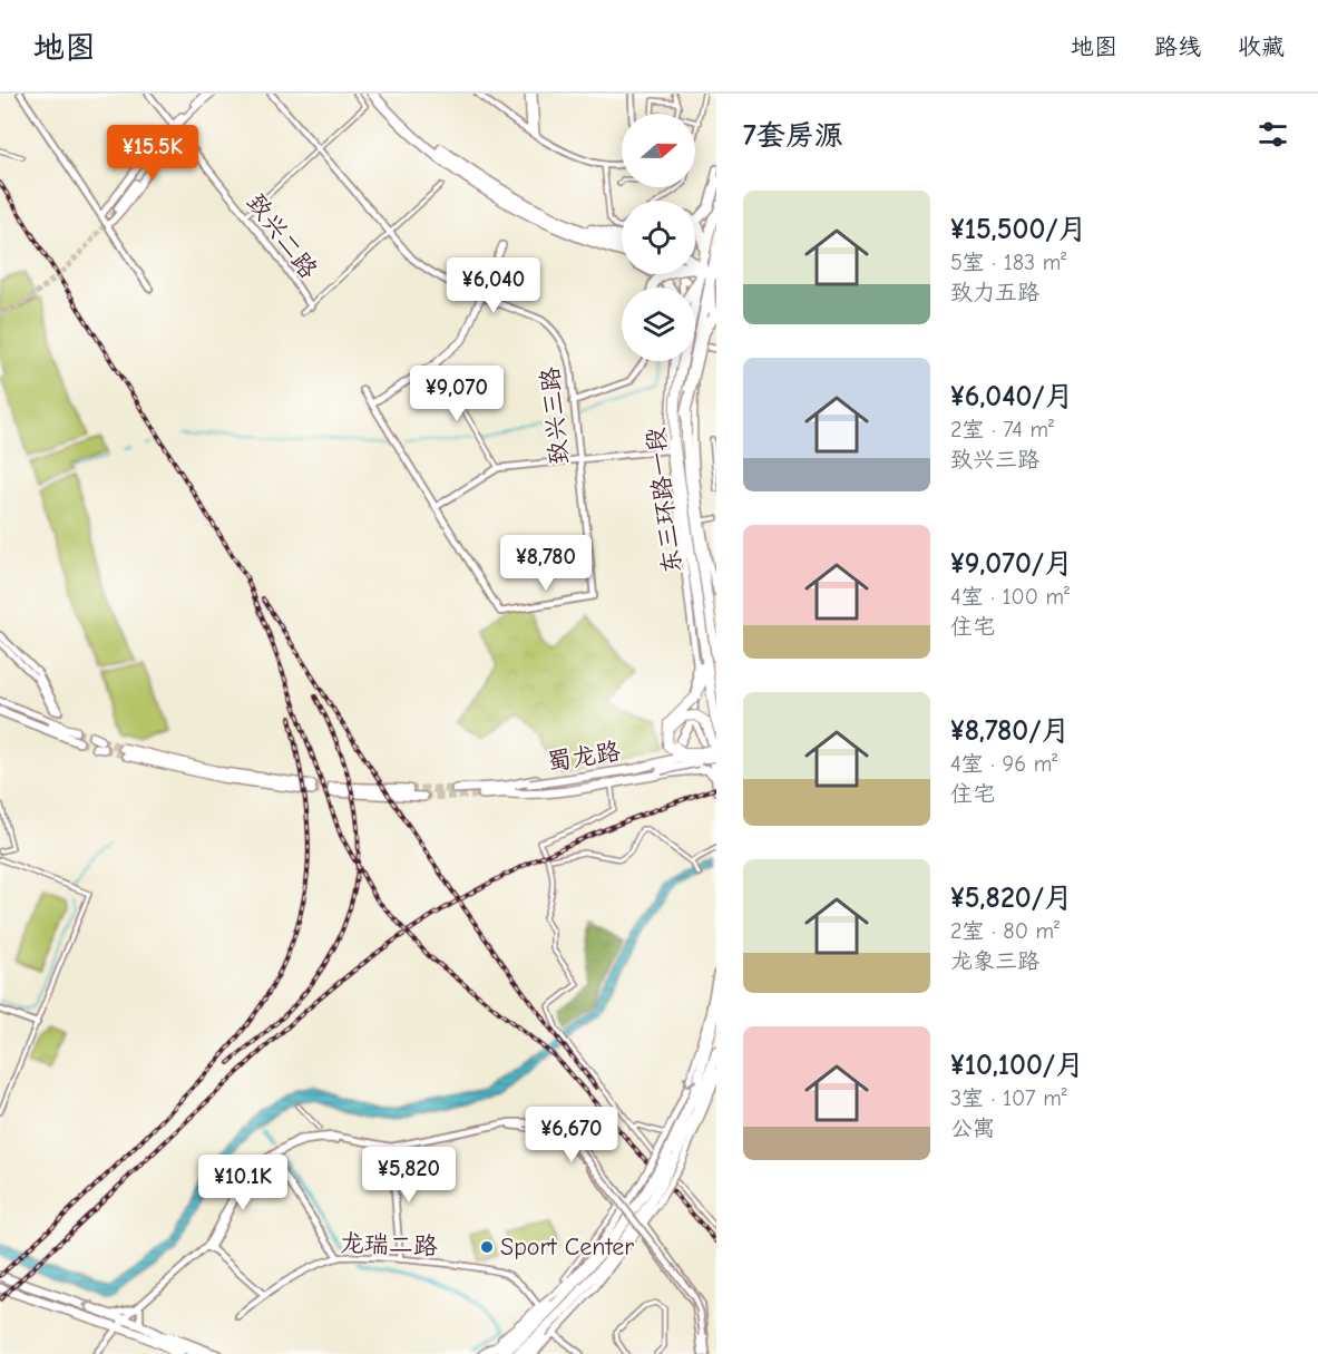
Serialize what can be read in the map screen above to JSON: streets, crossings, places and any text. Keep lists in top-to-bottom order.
{
  "streets": {
    "highway": ["东三环路一段"],
    "main road": ["蜀龙路"],
    "street": ["致兴二路", "致兴三路", "龙瑞二路"]
  },
  "places": ["Sport Center"],
  "north": "right",
  "page": {
    "header": "地图",
    "nav": ["地图", "路线", "收藏"],
    "heading": "7套房源",
    "price": [
      "¥15.5K",
      "¥6,040",
      "¥9,070",
      "¥8,780",
      "¥6,670",
      "¥5,820",
      "¥10.1K"
    ],
    "list": [
      {
        "name": "¥15,500/月",
        "note": "5室 · 183 m² · 致力五路"
      },
      {
        "name": "¥6,040/月",
        "note": "2室 · 74 m² · 致兴三路"
      },
      {
        "name": "¥9,070/月",
        "note": "4室 · 100 m² · 住宅"
      },
      {
        "name": "¥8,780/月",
        "note": "4室 · 96 m² · 住宅"
      },
      {
        "name": "¥5,820/月",
        "note": "2室 · 80 m² · 龙象三路"
      },
      {
        "name": "¥10,100/月",
        "note": "3室 · 107 m² · 公寓"
      }
    ]
  }
}
